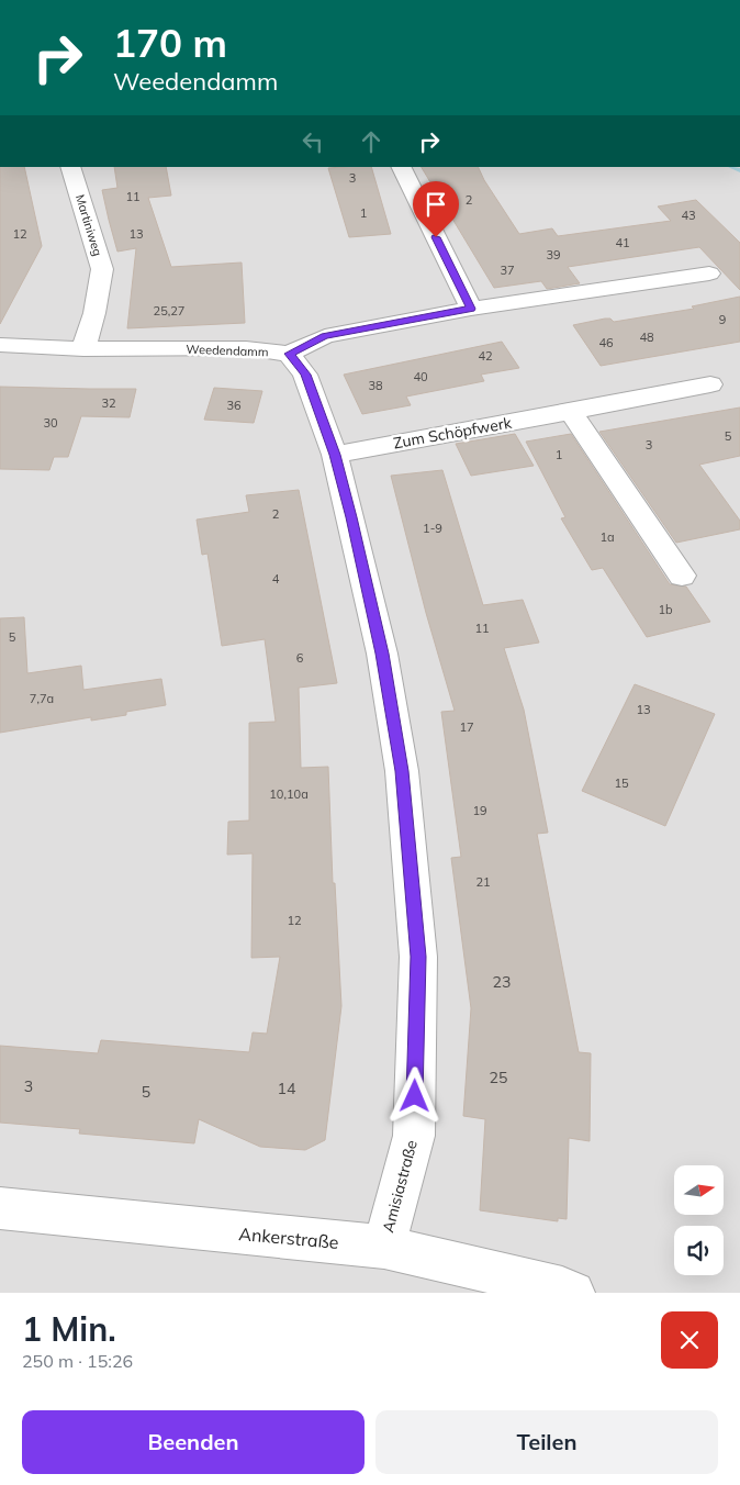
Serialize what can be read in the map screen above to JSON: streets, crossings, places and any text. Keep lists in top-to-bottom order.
{
  "streets": {
    "street": [
      "Martiniweg",
      "Weedendamm",
      "Zum Schöpfwerk",
      "Amisiastraße",
      "Ankerstraße"
    ]
  },
  "crossings": [
    ["Martiniweg", "Weedendamm"],
    ["Weedendamm", "Amisiastraße"],
    ["Zum Schöpfwerk", "Amisiastraße"],
    ["Amisiastraße", "Ankerstraße"]
  ],
  "house_numbers": [
    "3",
    "11",
    "2",
    "1",
    "43",
    "12",
    "13",
    "41",
    "39",
    "37",
    "25,27",
    "9",
    "48",
    "46",
    "42",
    "40",
    "38",
    "32",
    "36",
    "30",
    "5",
    "3",
    "1",
    "2",
    "1-9",
    "1a",
    "4",
    "1b",
    "11",
    "5",
    "6",
    "7,7a",
    "13",
    "17",
    "15",
    "10,10a",
    "19",
    "21",
    "12",
    "23",
    "25",
    "3",
    "14",
    "5"
  ],
  "north": "right",
  "page": {
    "turn": ["170 m", "Weedendamm"],
    "heading": ["1 Min.", "250 m · 15:26"],
    "buttons": ["Beenden", "Teilen"]
  }
}
